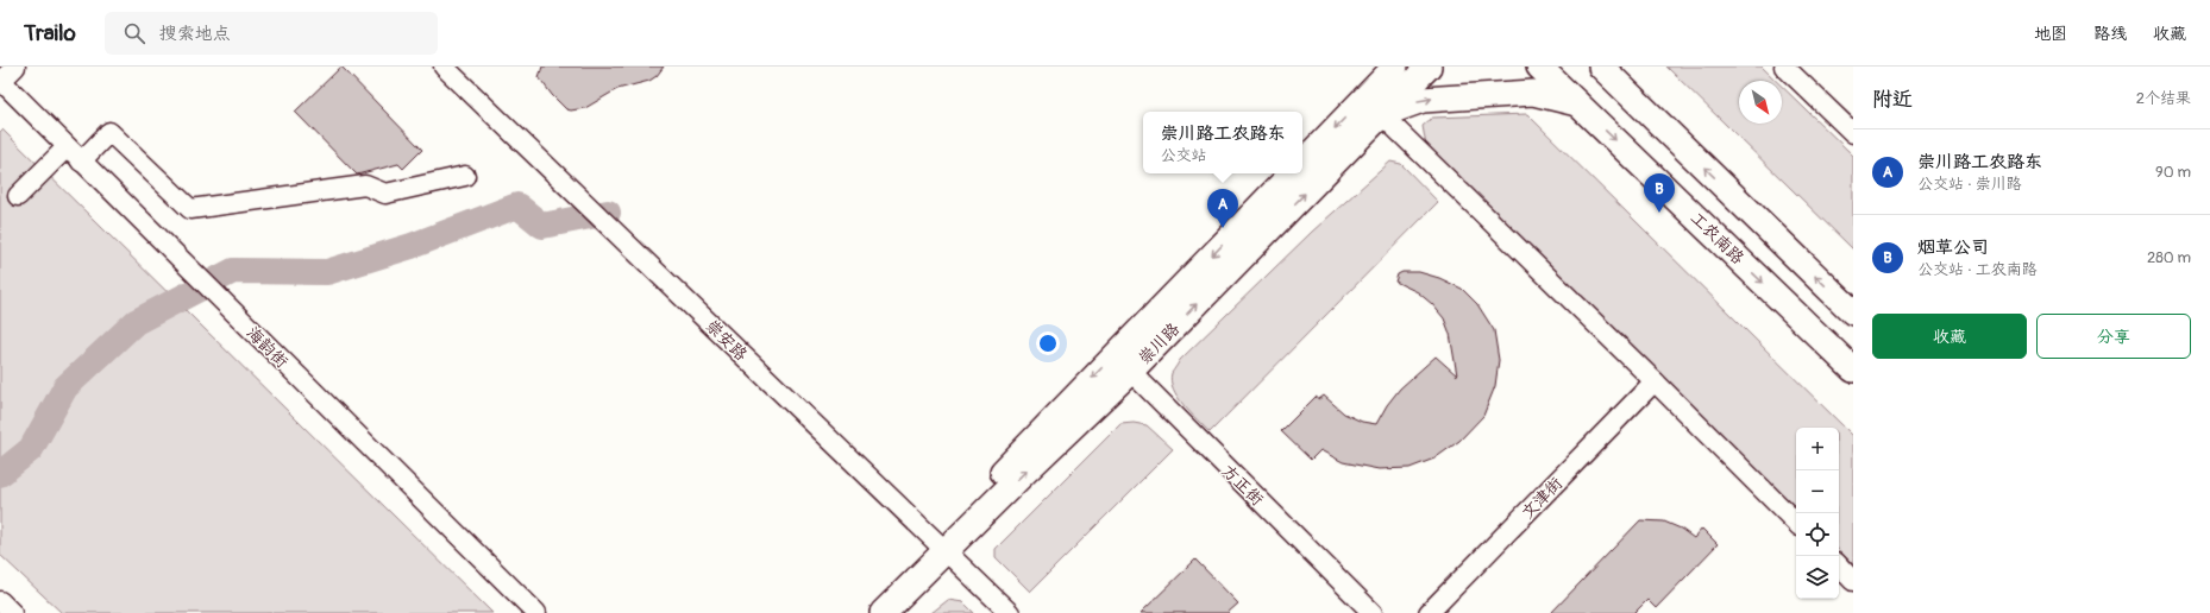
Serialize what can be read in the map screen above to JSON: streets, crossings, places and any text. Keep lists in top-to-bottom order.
{
  "streets": {
    "main road": ["工农南路", "崇川路"],
    "street": [
      "崇安路",
      "海韵街",
      "方正街",
      "文津街"
    ]
  },
  "crossings": [
    ["崇安路", "崇川路"],
    ["崇川路", "方正街"]
  ],
  "north": "bottom right",
  "page": {
    "header": "Trailo",
    "search": "搜索地点",
    "nav": ["地图", "路线", "收藏"],
    "heading": ["附近", "2个结果"],
    "popup": ["崇川路工农路东", "公交站"],
    "list": [
      {
        "mark": "A",
        "name": "崇川路工农路东",
        "note": "公交站 · 崇川路",
        "value": "90 m"
      },
      {
        "mark": "B",
        "name": "烟草公司",
        "note": "公交站 · 工农南路",
        "value": "280 m"
      }
    ],
    "pins": ["B", "A"],
    "buttons": ["收藏", "分享"],
    "map_buttons": ["+", "−"]
  }
}
